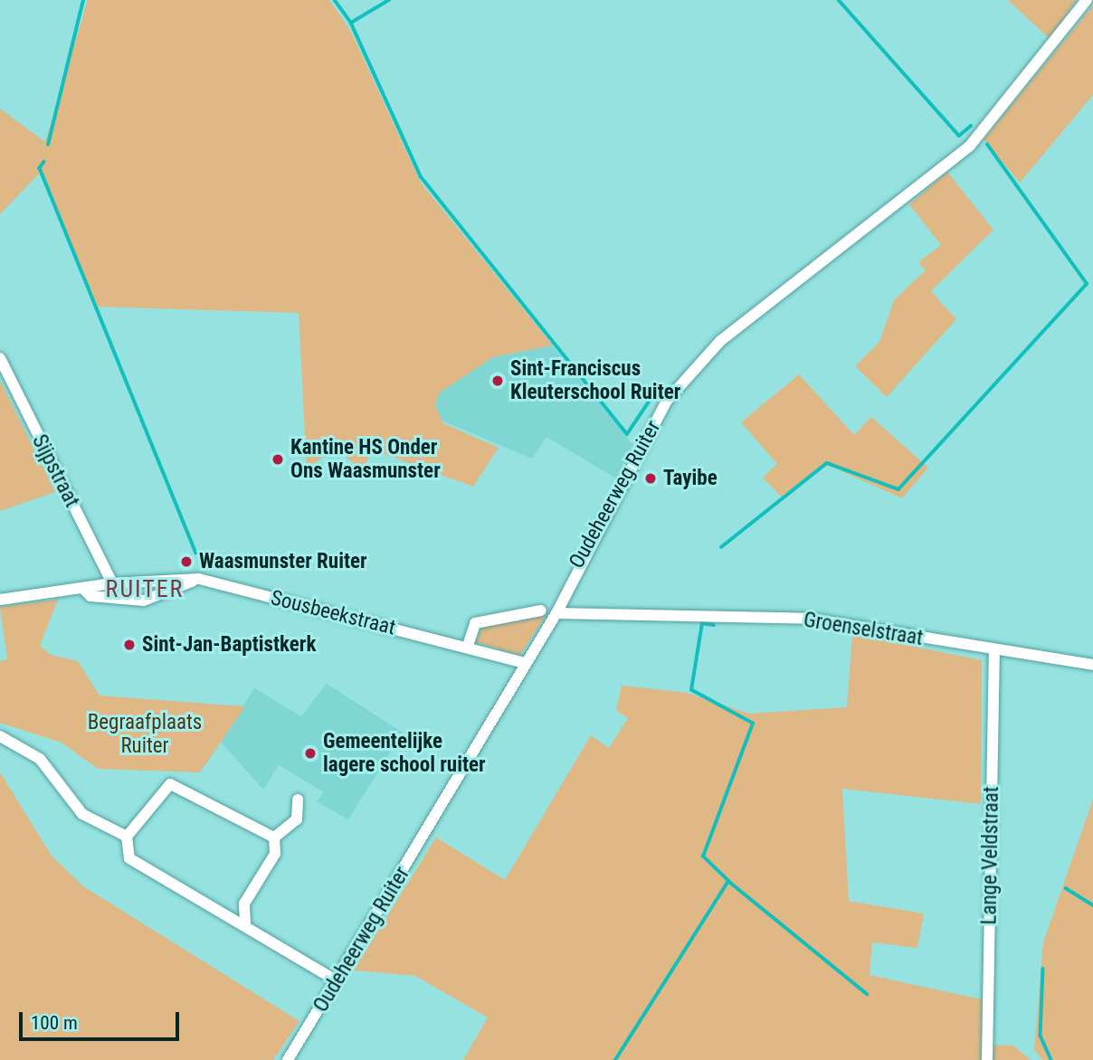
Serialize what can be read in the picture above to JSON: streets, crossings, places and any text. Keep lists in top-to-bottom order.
{
  "streets": {
    "street": [
      "Sijpstraat",
      "Oudeheerweg Ruiter",
      "Sousbeekstraat",
      "Groenselstraat",
      "Lange Veldstraat"
    ]
  },
  "crossings": [
    ["Sijpstraat", "Sousbeekstraat"],
    ["Oudeheerweg Ruiter", "Sousbeekstraat"],
    ["Oudeheerweg Ruiter", "Groenselstraat"],
    ["Groenselstraat", "Lange Veldstraat"]
  ],
  "districts": ["RUITER"],
  "parks": ["Begraafplaats Ruiter"],
  "places": [
    "Sint-Franciscus Kleuterschool Ruiter",
    "Kantine HS Onder Ons Waasmunster",
    "Tayibe",
    "Waasmunster Ruiter",
    "Sint-Jan-Baptistkerk",
    "Gemeentelijke lagere school ruiter"
  ],
  "scale_bar": "100 m"
}
